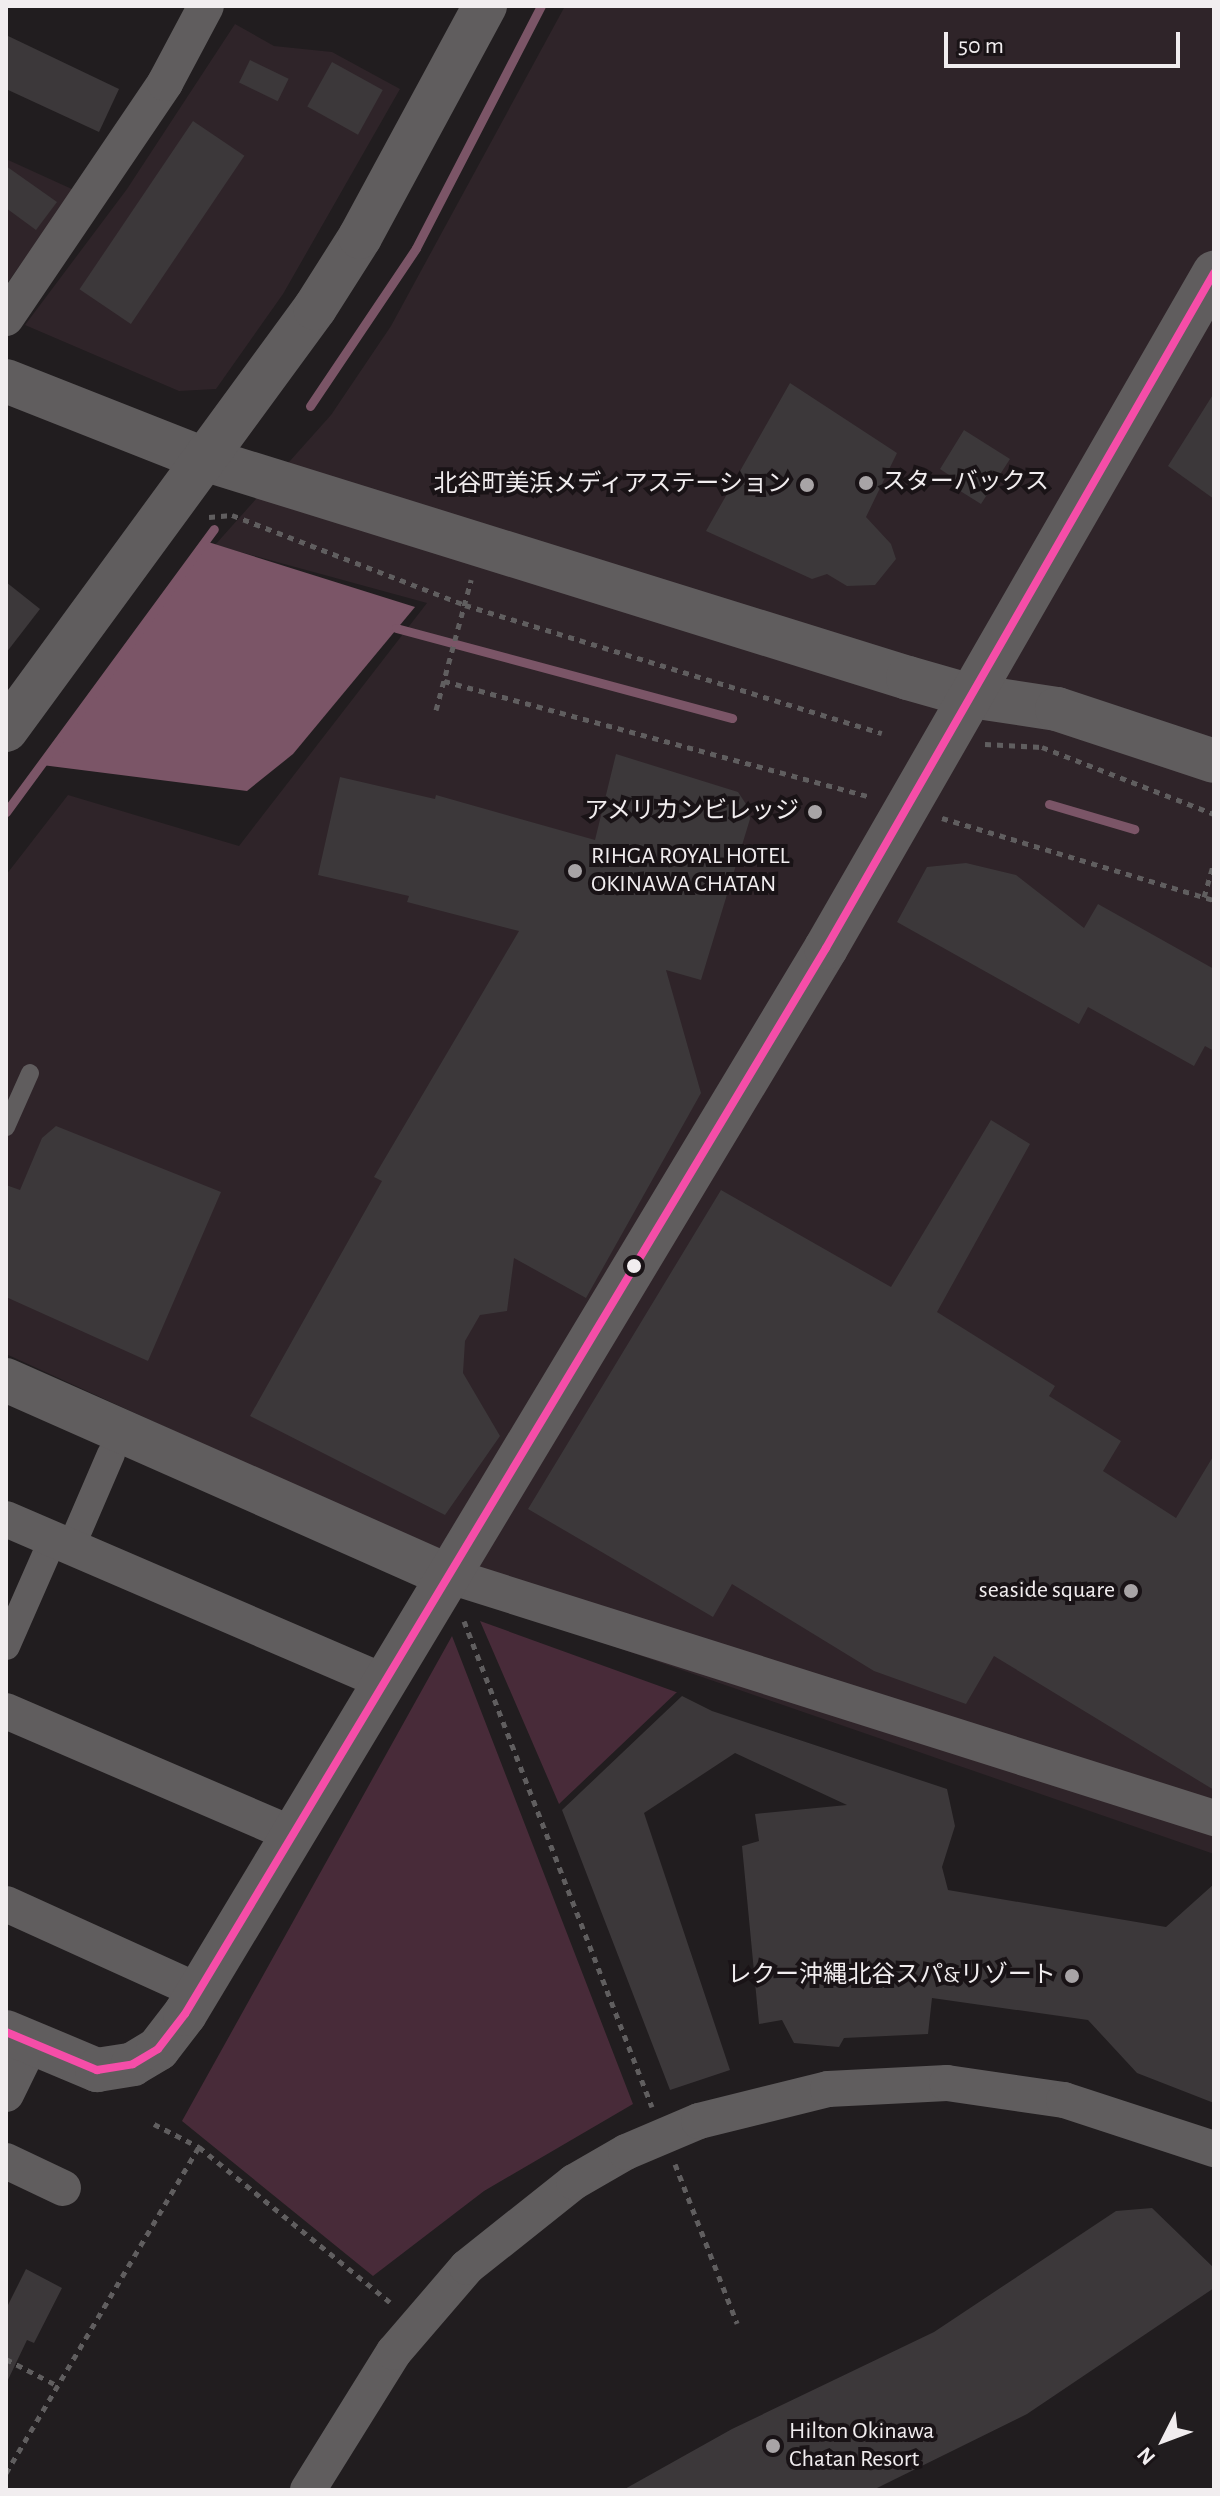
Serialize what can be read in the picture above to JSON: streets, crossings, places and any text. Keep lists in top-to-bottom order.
{
  "places": [
    "スターバックス",
    "北谷町美浜メディアステーション",
    "アメリカンビレッジ",
    "RIHGA ROYAL HOTEL OKINAWA CHATAN",
    "seaside square",
    "レクー沖縄北谷スパ&リゾート",
    "Hilton Okinawa Chatan Resort"
  ],
  "scale_bar": "50 m",
  "north": "bottom left"
}
